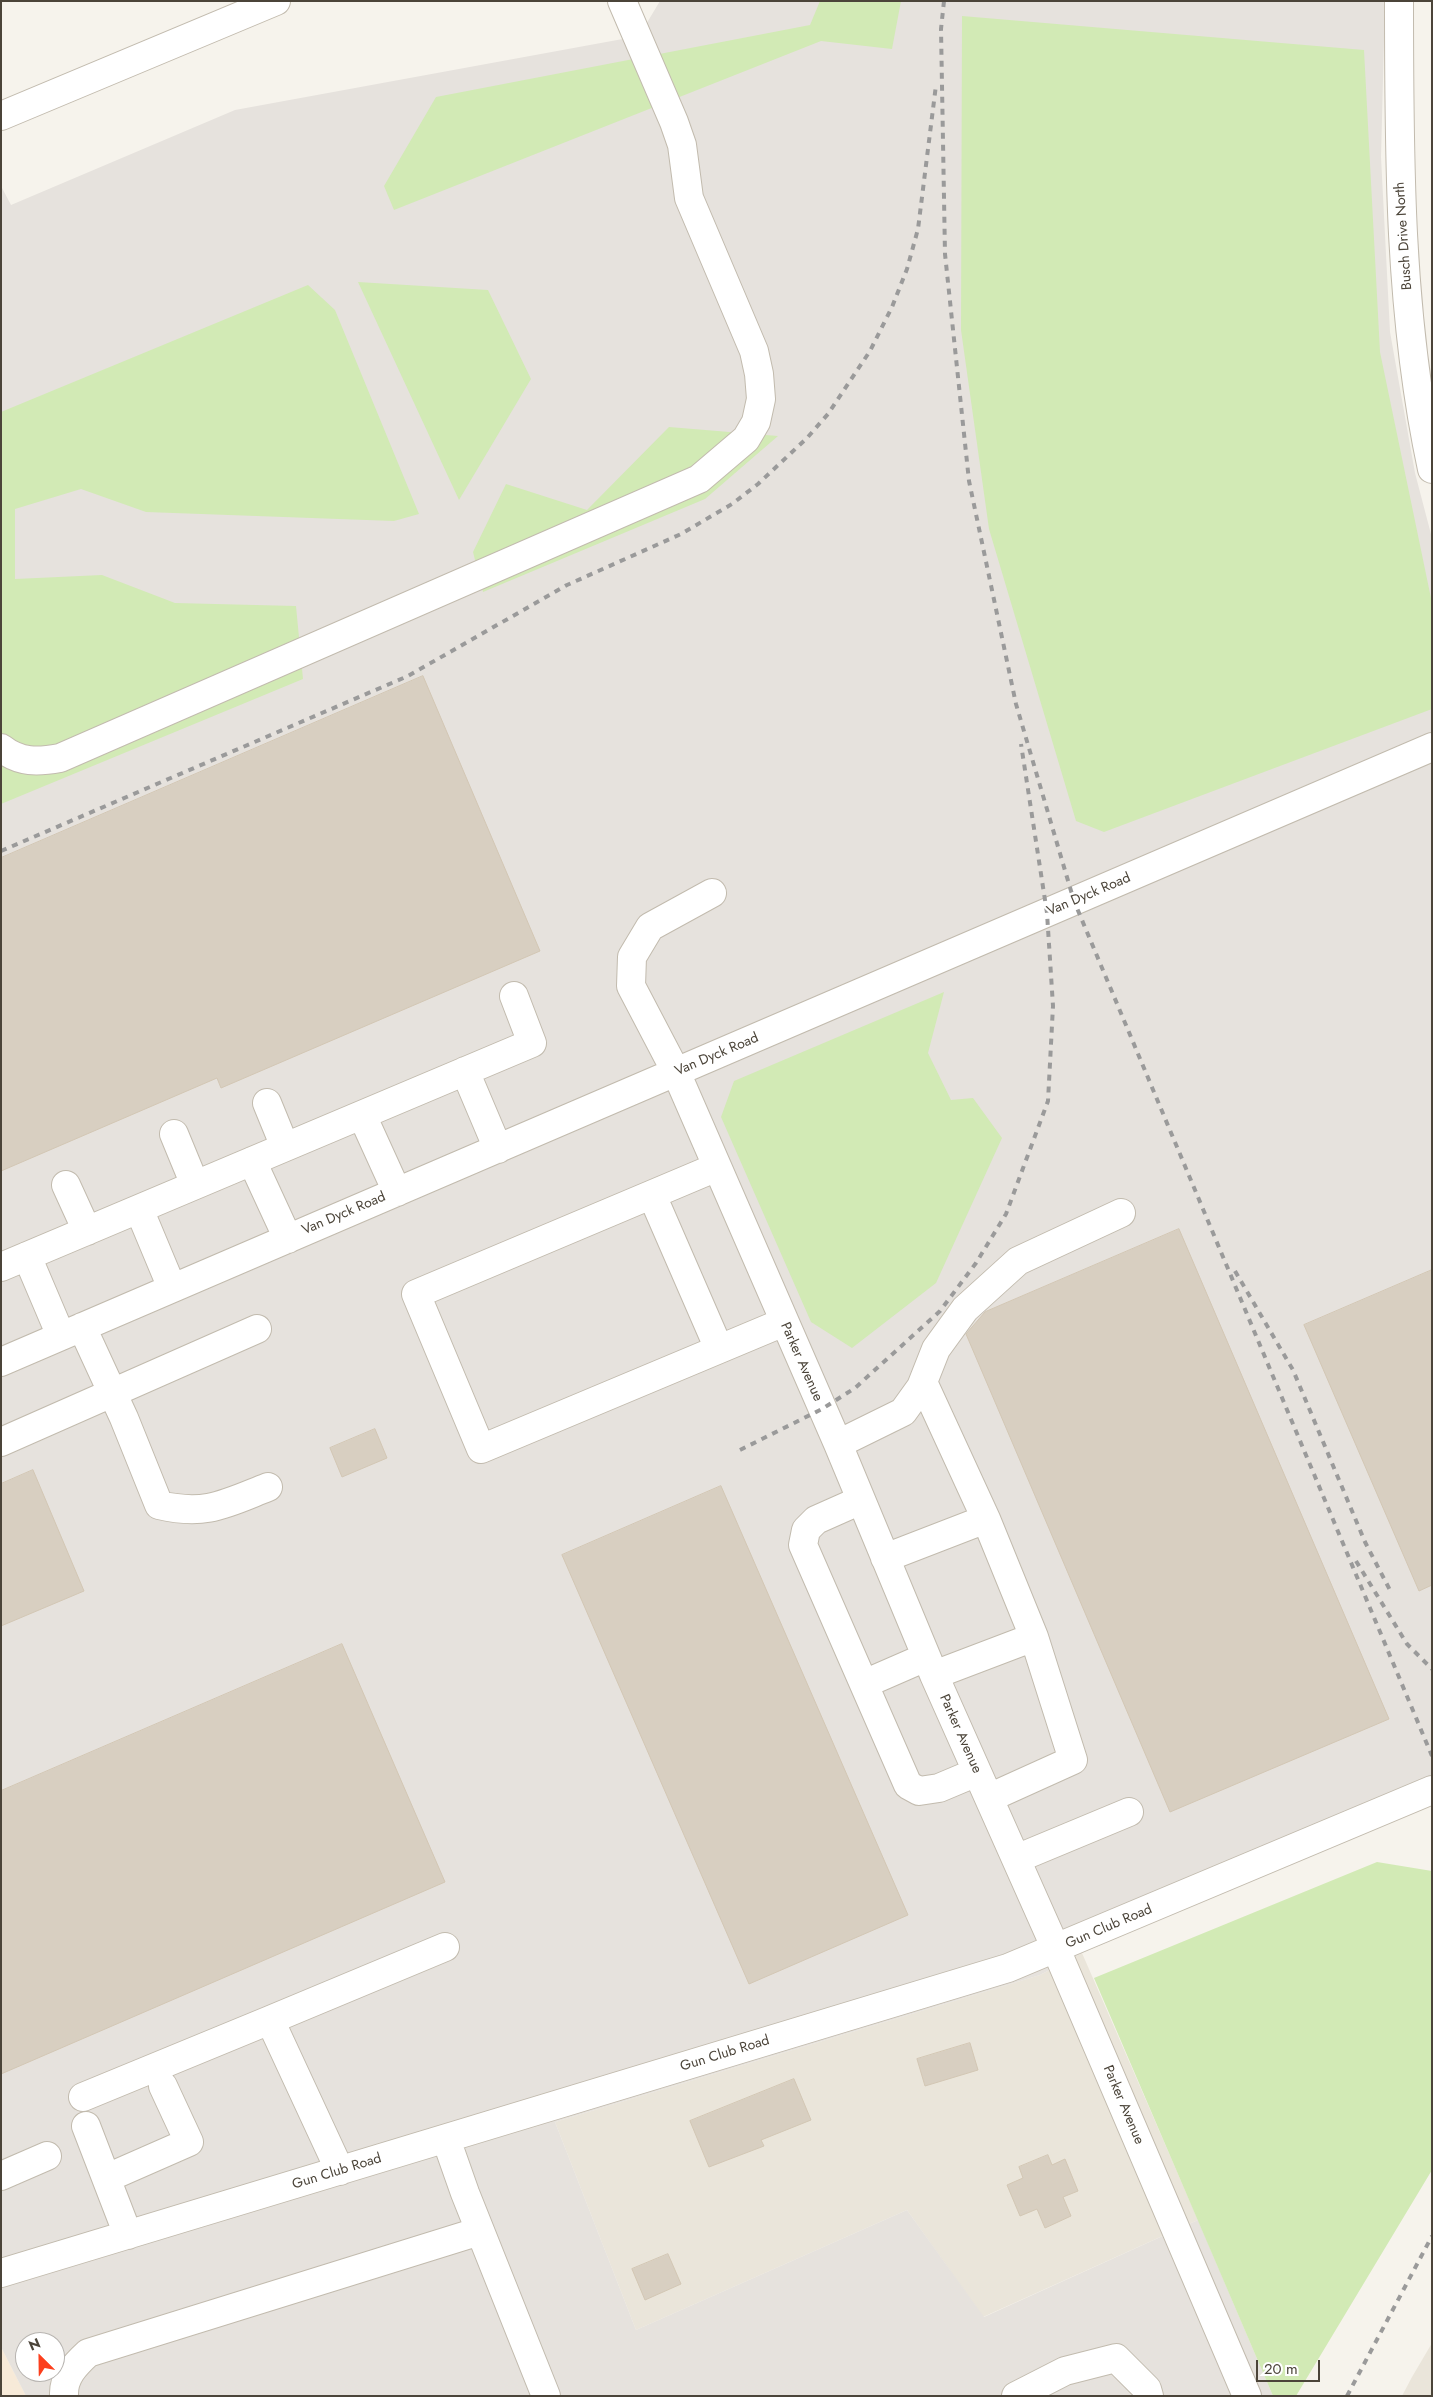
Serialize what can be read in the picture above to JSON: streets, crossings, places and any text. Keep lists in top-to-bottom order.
{
  "streets": {
    "street": [
      "Busch Drive North",
      "Van Dyck Road",
      "Parker Avenue",
      "Gun Club Road"
    ]
  },
  "crossings": [
    ["Van Dyck Road", "Parker Avenue"],
    ["Parker Avenue", "Gun Club Road"]
  ],
  "scale_bar": "20 m",
  "north": "top left"
}
